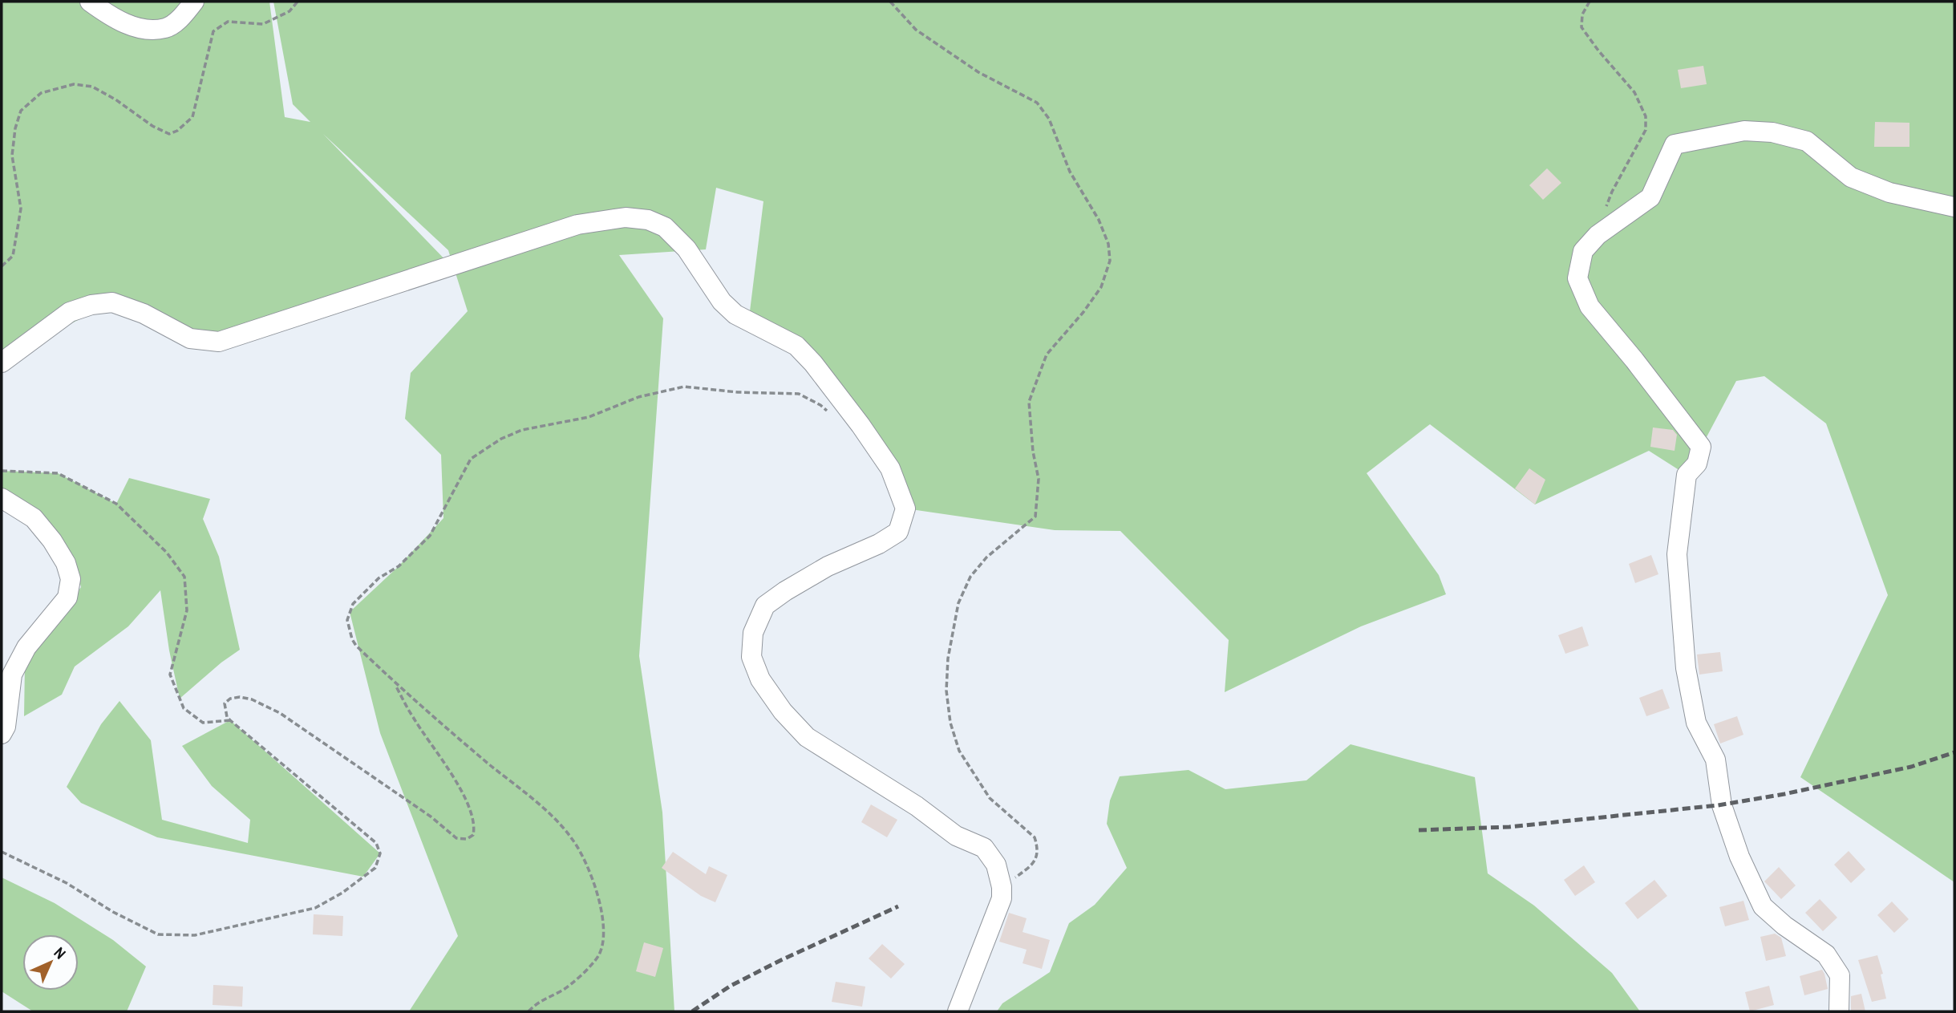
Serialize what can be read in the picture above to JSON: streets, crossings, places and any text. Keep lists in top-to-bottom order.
{
  "north": "top right"
}
